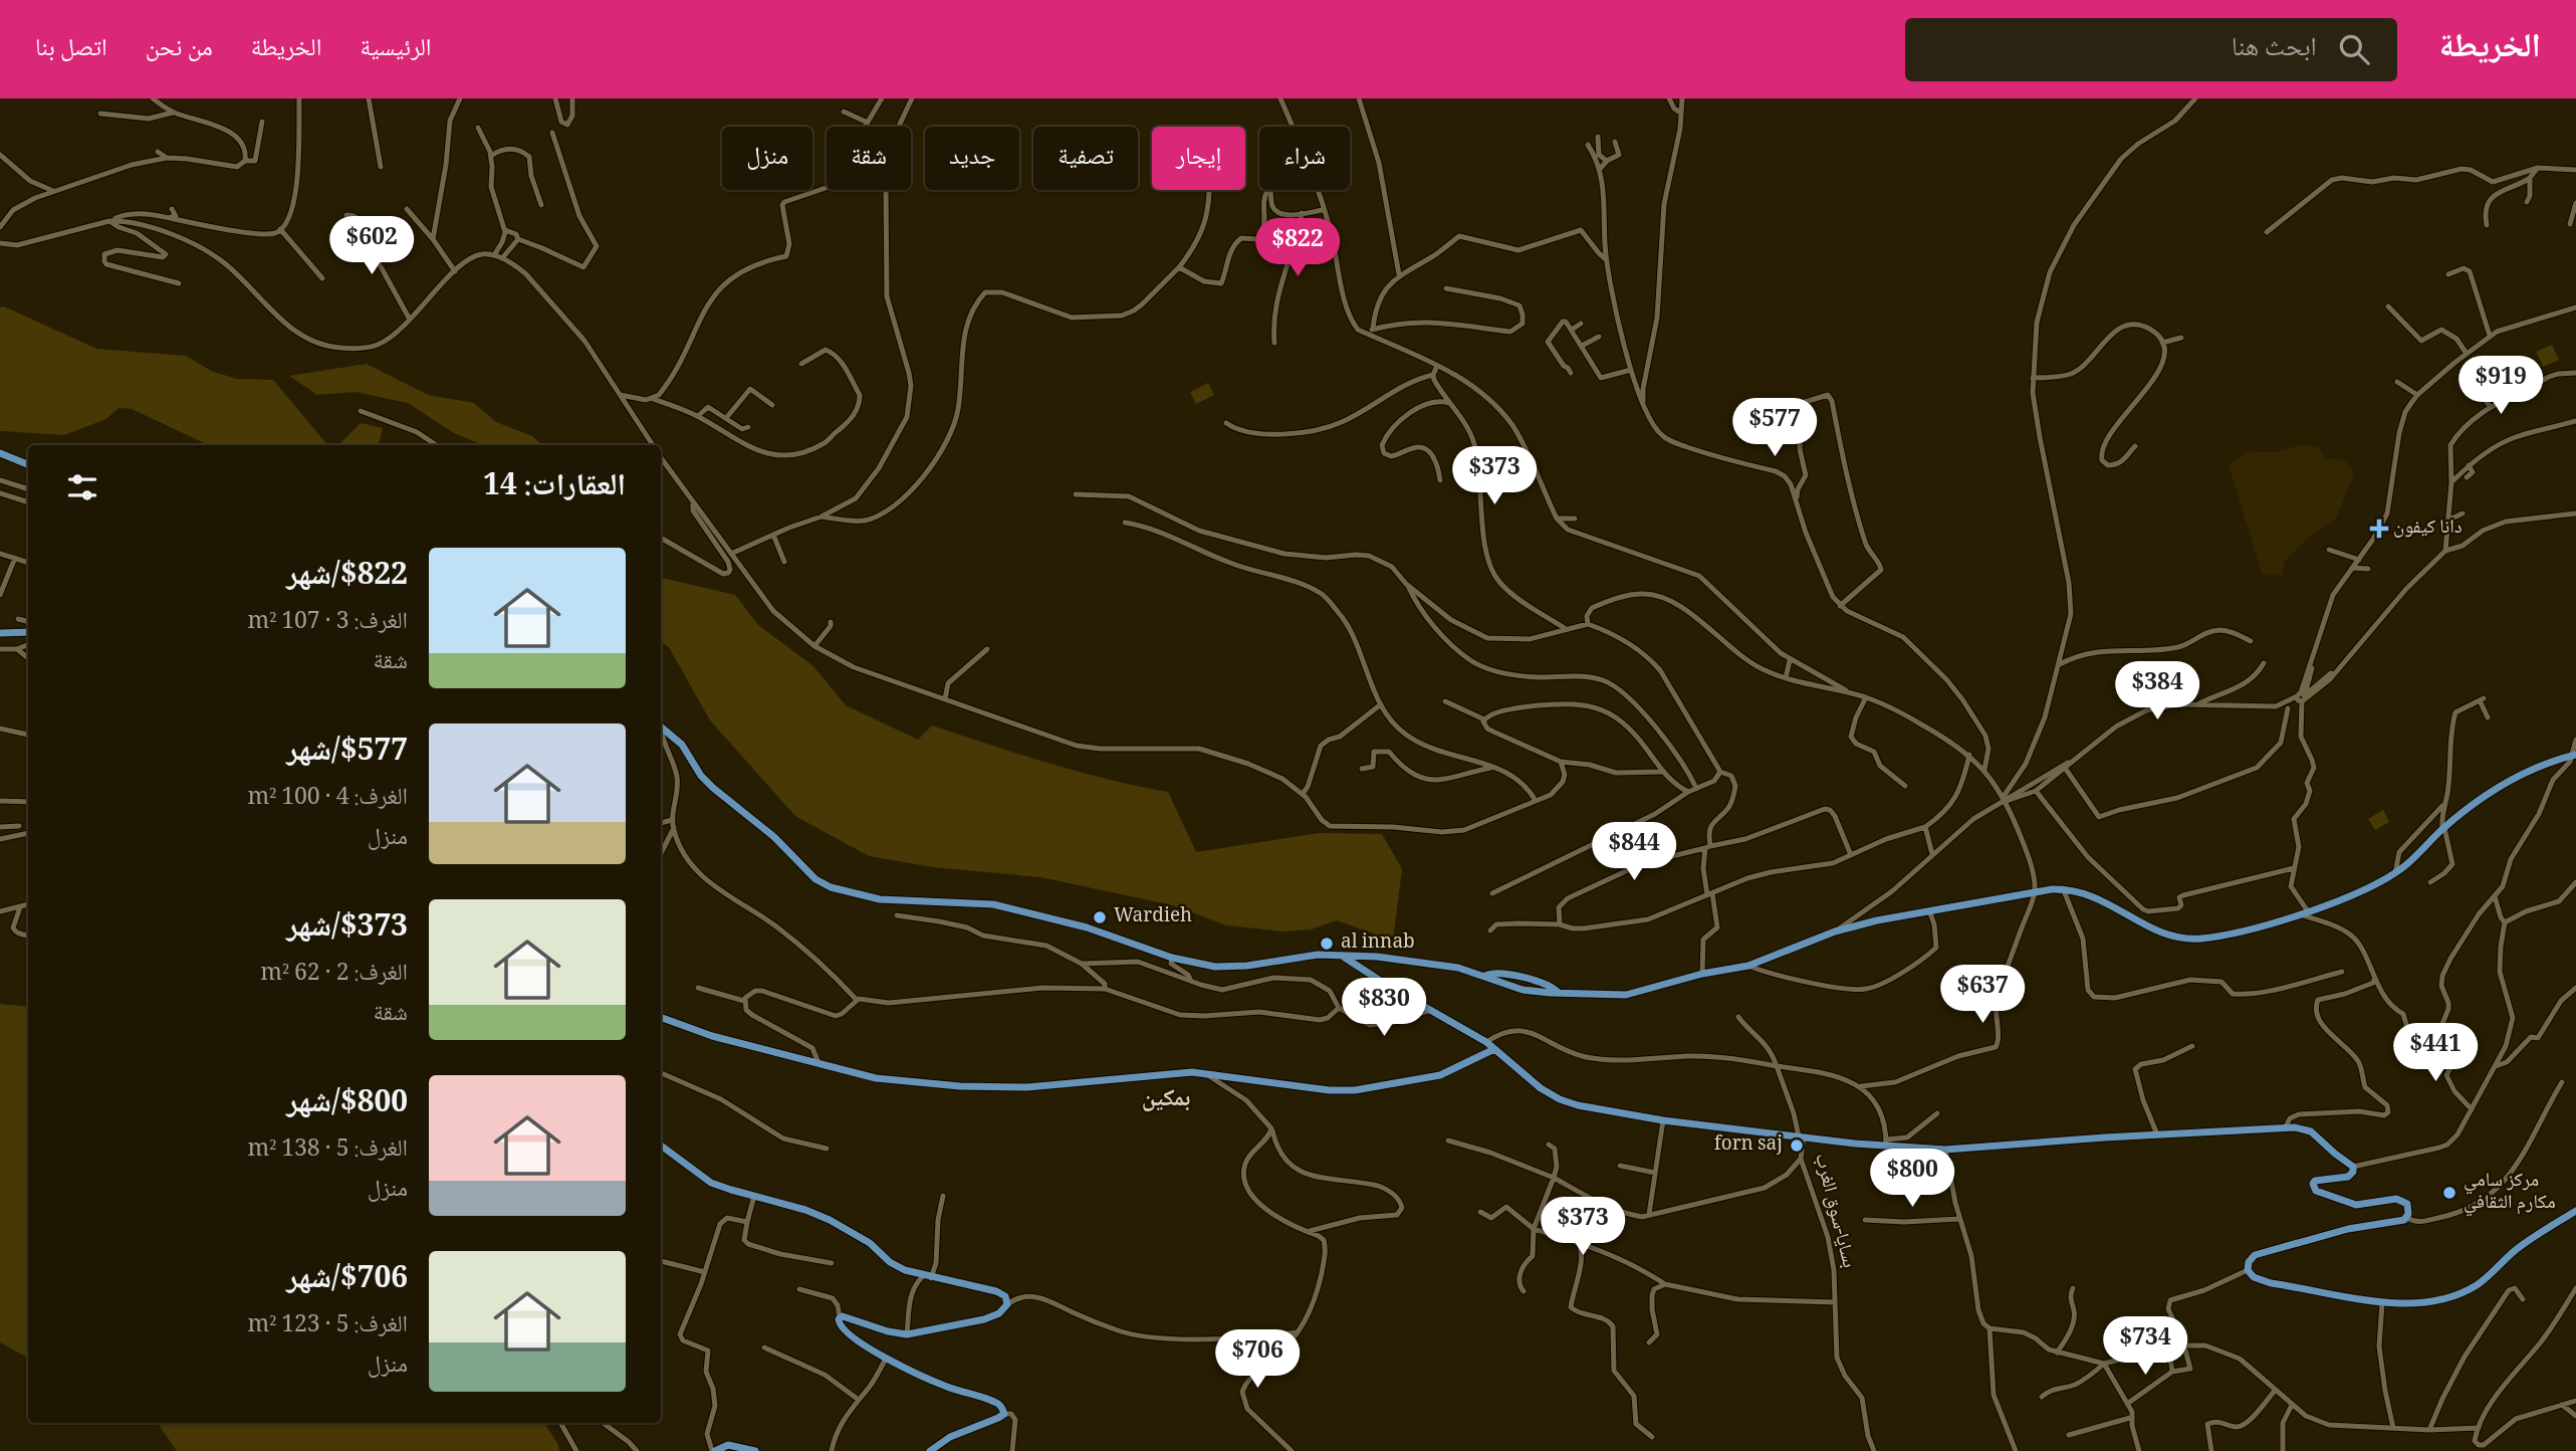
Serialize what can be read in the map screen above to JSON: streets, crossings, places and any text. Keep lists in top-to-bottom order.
{
  "streets": {
    "street": ["بسايا-سوق الغرب"]
  },
  "districts": ["بمكين"],
  "places": {
    "health": ["دانا كيفون"],
    "other": [
      "Wardieh",
      "al innab",
      "forn saj",
      "مركز سامي مكارم الثقافي"
    ]
  },
  "page": {
    "header": "الخريطة",
    "search": "ابحث هنا",
    "nav": [
      "الرئيسية",
      "الخريطة",
      "من نحن",
      "اتصل بنا"
    ],
    "chip": [
      "شراء",
      "إيجار",
      "تصفية",
      "جديد",
      "شقة",
      "منزل"
    ],
    "price": [
      "$602",
      "$822",
      "$919",
      "$577",
      "$373",
      "$384",
      "$844",
      "$637",
      "$830",
      "$441",
      "$800",
      "$373",
      "$734",
      "$706"
    ],
    "heading": "العقارات: 14",
    "list": [
      {
        "name": "$822/شهر",
        "note": "الغرف: 3 · 107 m² · شقة"
      },
      {
        "name": "$577/شهر",
        "note": "الغرف: 4 · 100 m² · منزل"
      },
      {
        "name": "$373/شهر",
        "note": "الغرف: 2 · 62 m² · شقة"
      },
      {
        "name": "$800/شهر",
        "note": "الغرف: 5 · 138 m² · منزل"
      },
      {
        "name": "$706/شهر",
        "note": "الغرف: 5 · 123 m² · منزل"
      }
    ]
  }
}
